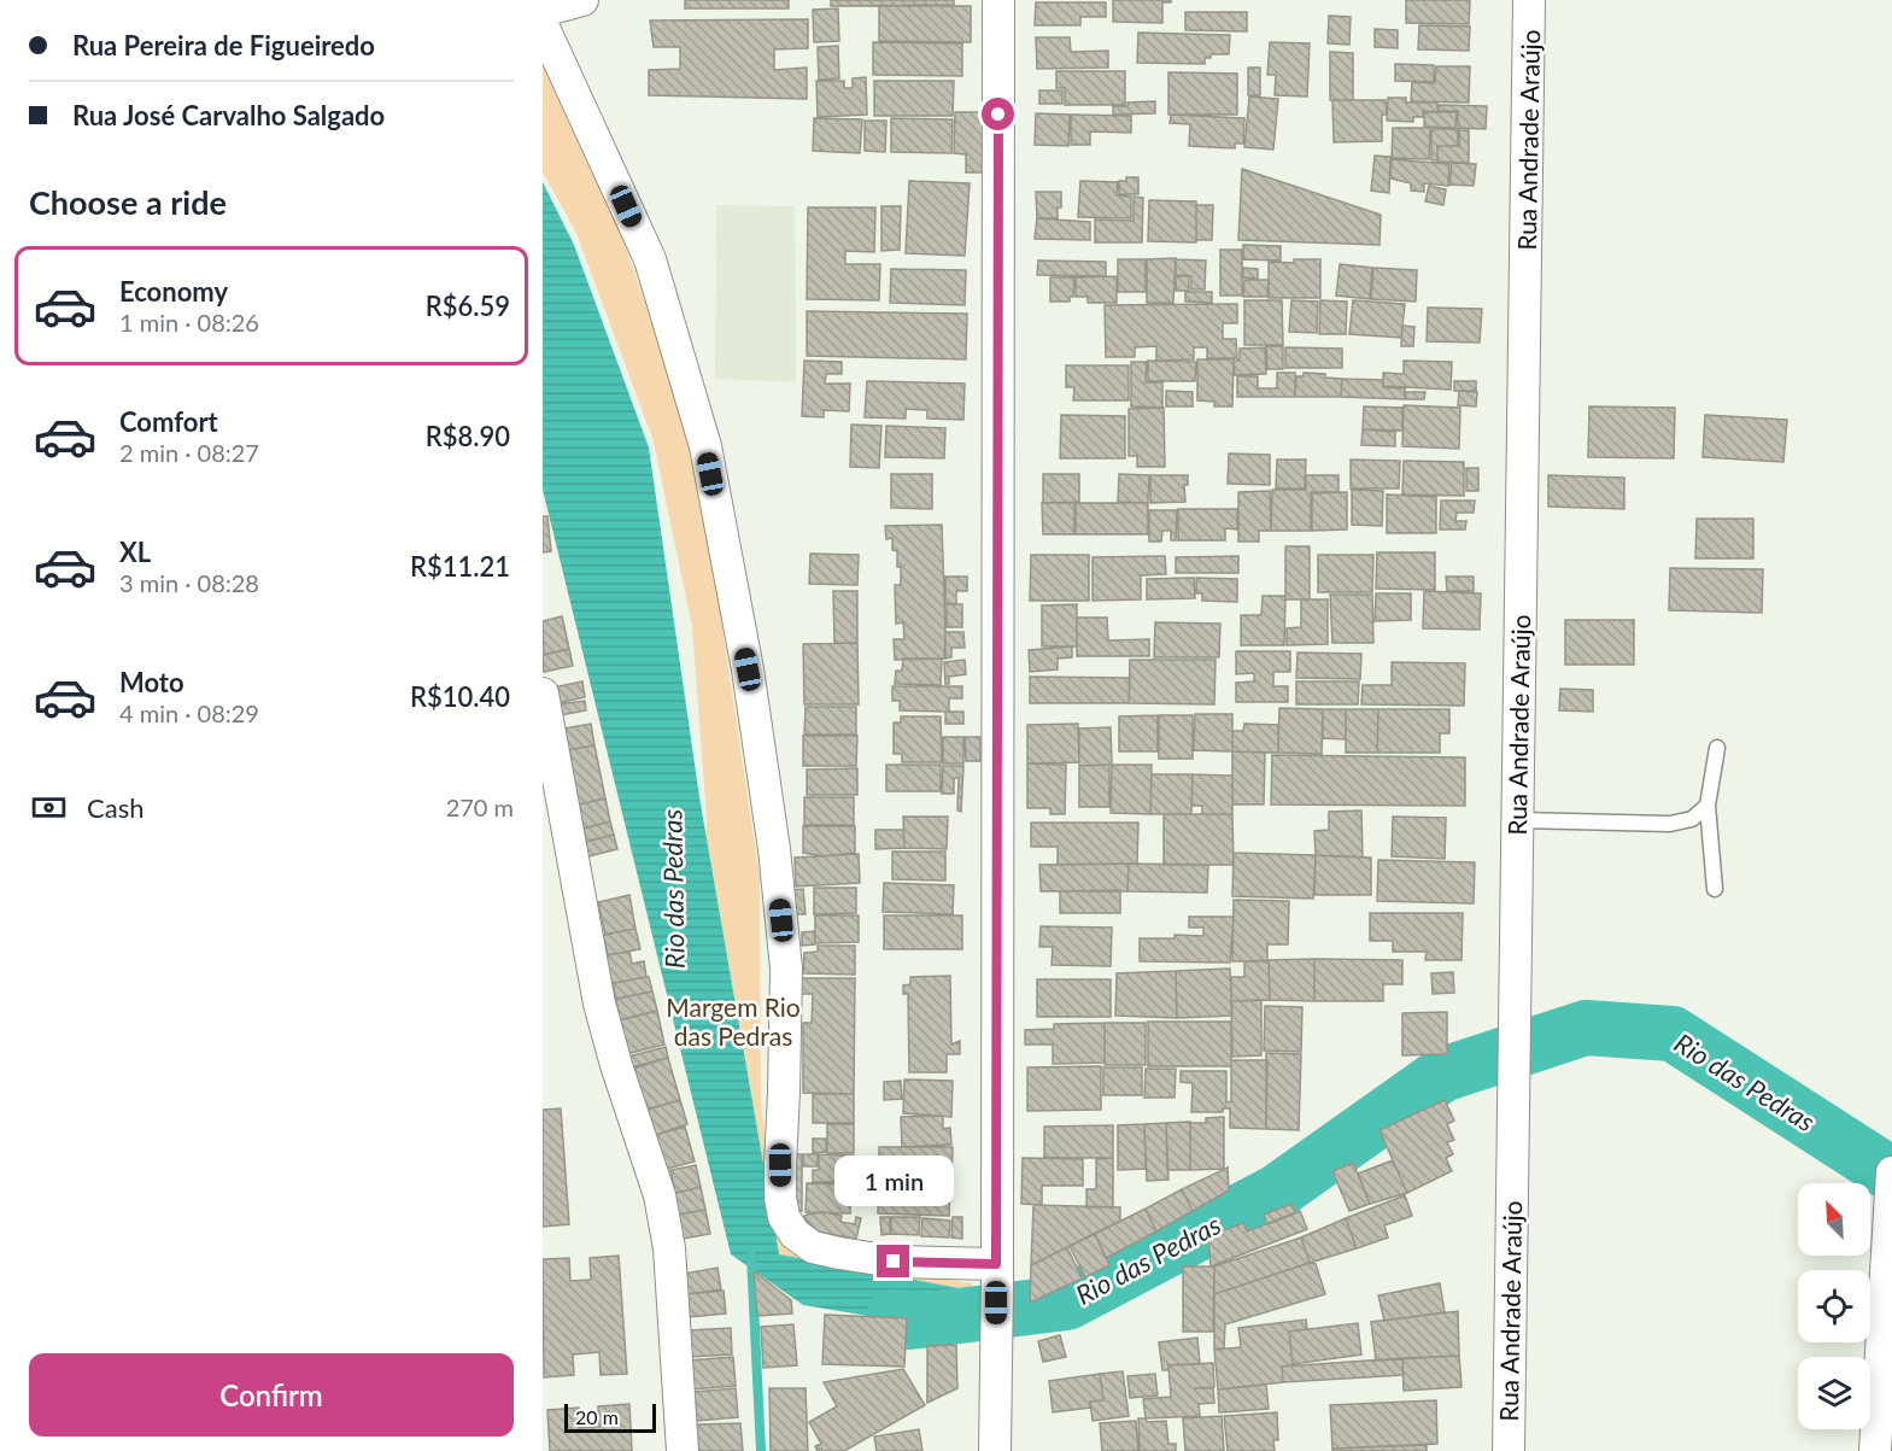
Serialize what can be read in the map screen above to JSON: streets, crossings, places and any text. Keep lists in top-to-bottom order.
{
  "streets": {
    "street": ["Rua Andrade Araújo"]
  },
  "water": ["Rio das Pedras"],
  "parks": ["Margem Rio das Pedras"],
  "scale_bar": "20 m",
  "north": "top left",
  "page": {
    "banner": ["Rua Pereira de Figueiredo", "Rua José Carvalho Salgado"],
    "heading": "Choose a ride",
    "list": [
      {
        "name": "Economy",
        "note": "1 min · 08:26",
        "value": "R$6.59"
      },
      {
        "name": "Comfort",
        "note": "2 min · 08:27",
        "value": "R$8.90"
      },
      {
        "name": "XL",
        "note": "3 min · 08:28",
        "value": "R$11.21"
      },
      {
        "name": "Moto",
        "note": "4 min · 08:29",
        "value": "R$10.40"
      }
    ],
    "pay": ["Cash", "270 m"],
    "bubble": "1 min",
    "buttons": "Confirm",
    "scale": "20 m"
  }
}
